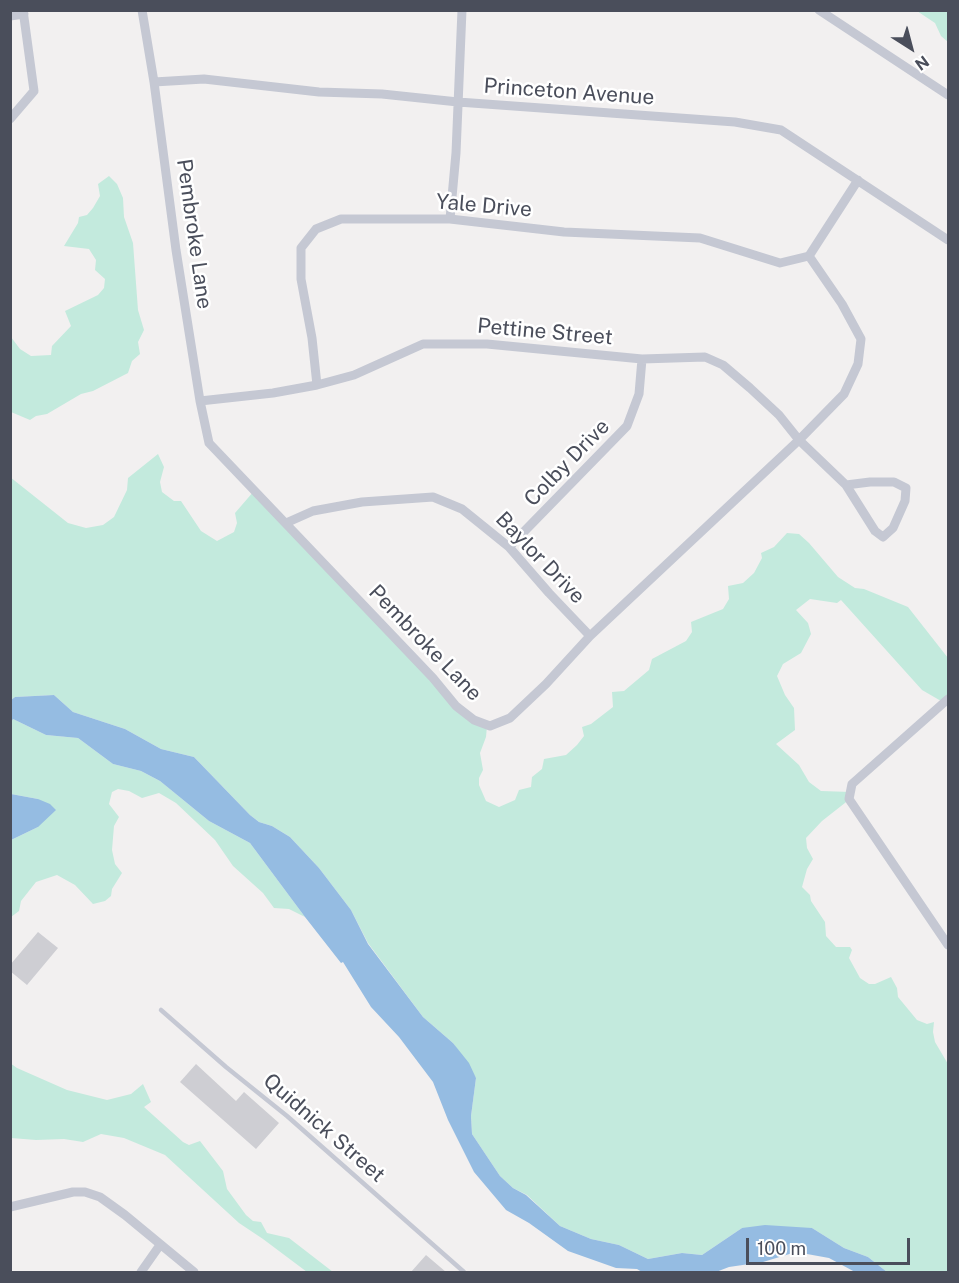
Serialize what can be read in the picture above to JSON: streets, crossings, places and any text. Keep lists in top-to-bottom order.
{
  "streets": {
    "street": [
      "Princeton Avenue",
      "Yale Drive",
      "Pembroke Lane",
      "Pettine Street",
      "Colby Drive",
      "Baylor Drive"
    ],
    "lane": ["Quidnick Street"]
  },
  "crossings": [
    ["Princeton Avenue", "Pembroke Lane"],
    ["Yale Drive", "Pembroke Lane"],
    ["Yale Drive", "Pettine Street"],
    ["Pembroke Lane", "Pettine Street"],
    ["Pembroke Lane", "Baylor Drive"],
    ["Pettine Street", "Colby Drive"],
    ["Colby Drive", "Baylor Drive"]
  ],
  "scale_bar": "100 m",
  "north": "bottom right"
}
